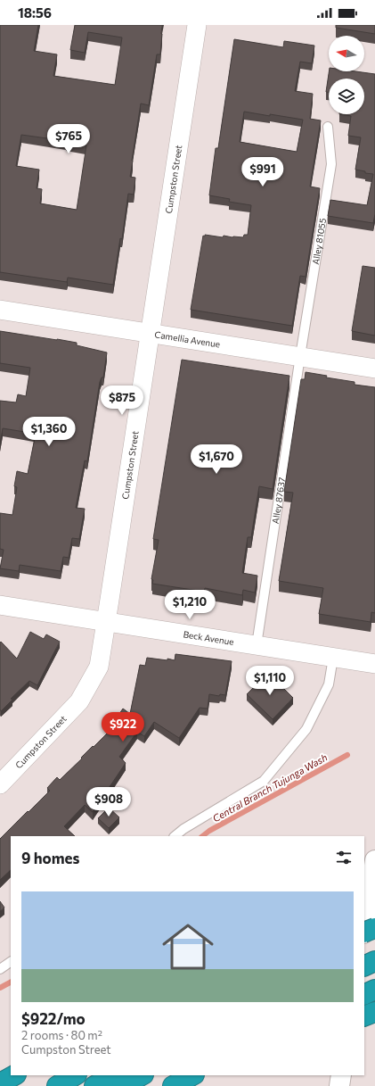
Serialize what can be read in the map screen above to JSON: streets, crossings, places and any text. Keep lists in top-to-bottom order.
{
  "streets": {
    "street": ["Cumpston Street", "Camellia Avenue", "Beck Avenue"],
    "lane": ["Alley 81055", "Alley 87637"]
  },
  "crossings": [
    ["Cumpston Street", "Camellia Avenue"],
    ["Cumpston Street", "Beck Avenue"],
    ["Alley 81055", "Camellia Avenue"],
    ["Alley 81055", "Alley 87637"],
    ["Camellia Avenue", "Alley 87637"],
    ["Alley 87637", "Beck Avenue"]
  ],
  "water": ["Central Branch Tujunga Wash"],
  "north": "left",
  "page": {
    "status": "18:56",
    "price": [
      "$765",
      "$991",
      "$875",
      "$1,360",
      "$1,670",
      "$1,210",
      "$1,110",
      "$922",
      "$908"
    ],
    "heading": "9 homes",
    "list": [
      {
        "name": "$922/mo",
        "note": "2 rooms · 80 m² · Cumpston Street"
      }
    ]
  }
}
